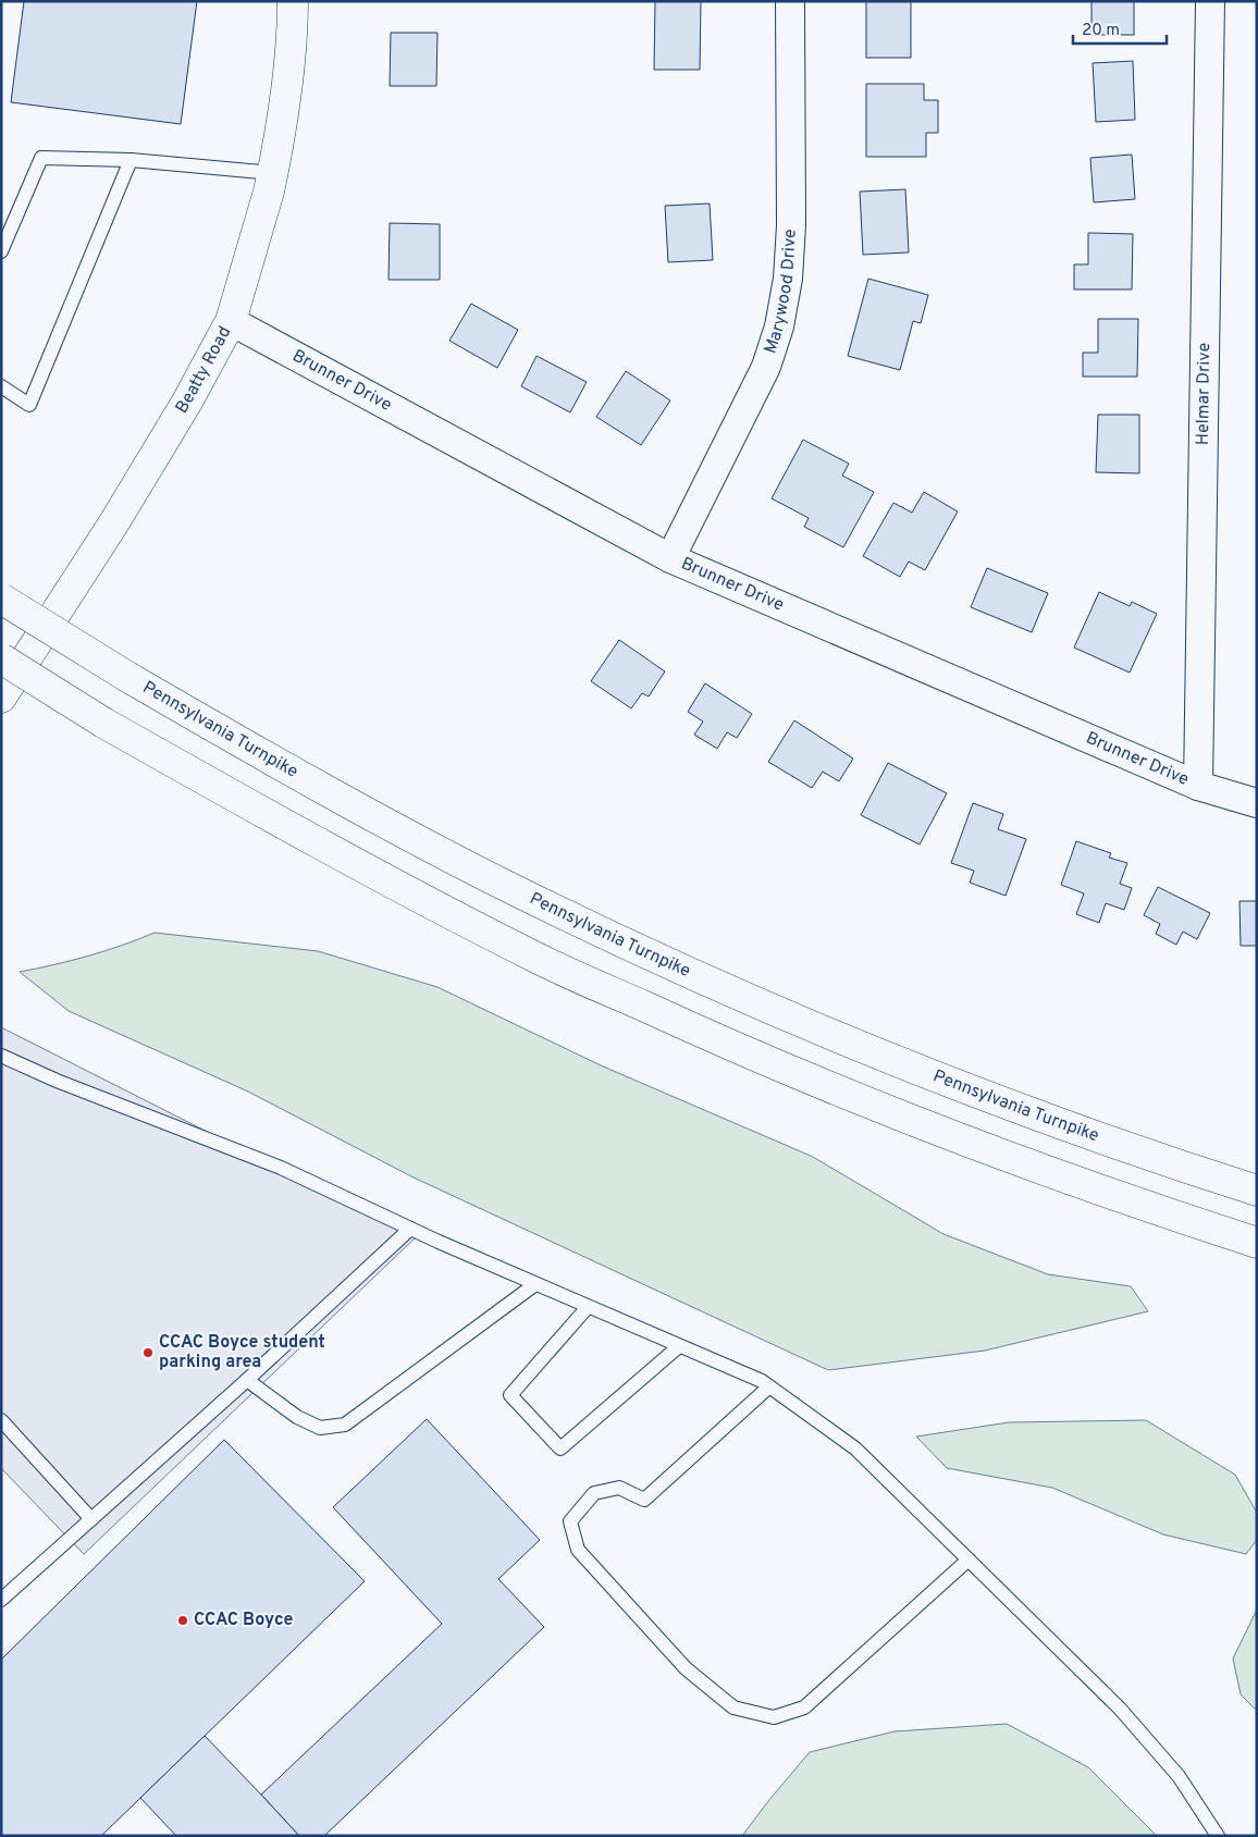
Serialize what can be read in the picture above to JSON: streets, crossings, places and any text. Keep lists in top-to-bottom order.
{
  "streets": {
    "main road": ["Beatty Road", "Pennsylvania Turnpike"],
    "street": ["Marywood Drive", "Brunner Drive", "Helmar Drive"]
  },
  "crossings": [
    ["Marywood Drive", "Brunner Drive"],
    ["Beatty Road", "Brunner Drive"],
    ["Brunner Drive", "Helmar Drive"]
  ],
  "places": ["CCAC Boyce student parking area", "CCAC Boyce"],
  "scale_bar": "20 m"
}
